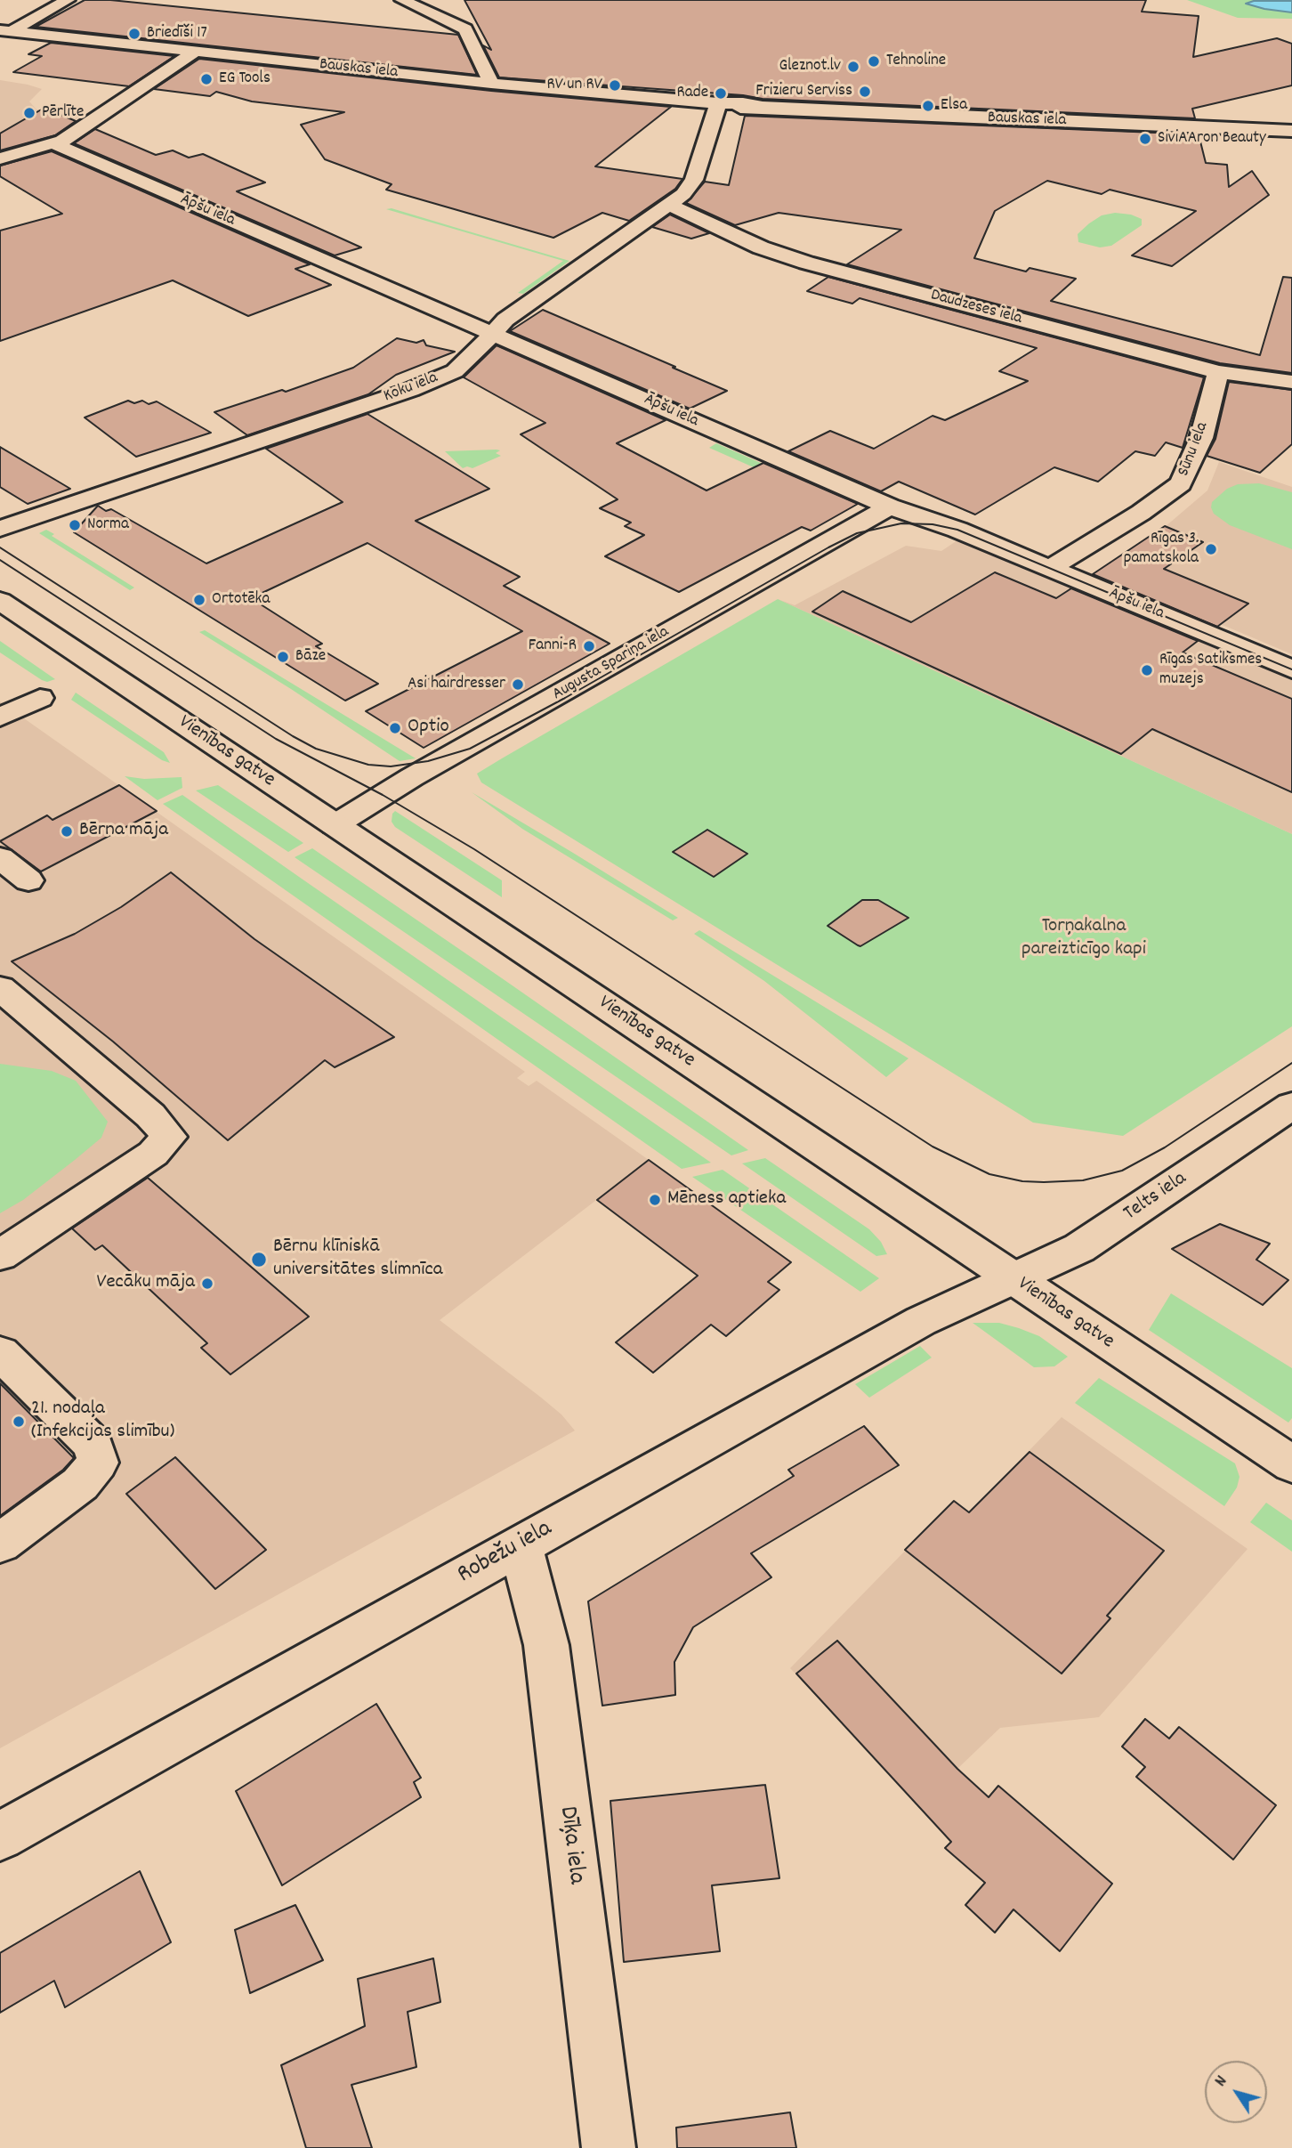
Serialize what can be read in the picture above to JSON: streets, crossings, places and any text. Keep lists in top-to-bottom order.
{
  "streets": {
    "street": [
      "Bauskas iela",
      "Āpšu iela",
      "Daudzeses iela",
      "Koku iela",
      "Sūnu iela",
      "Augusta Spariņa iela",
      "Vienības gatve",
      "Telts iela",
      "Robežu iela",
      "Dīķa iela"
    ]
  },
  "crossings": [
    ["Bauskas iela", "Koku iela"],
    ["Āpšu iela", "Koku iela"],
    ["Āpšu iela", "Sūnu iela"],
    ["Āpšu iela", "Augusta Spariņa iela"],
    ["Daudzeses iela", "Koku iela"],
    ["Daudzeses iela", "Sūnu iela"],
    ["Augusta Spariņa iela", "Vienības gatve"],
    ["Vienības gatve", "Telts iela"],
    ["Vienības gatve", "Robežu iela"],
    ["Telts iela", "Robežu iela"],
    ["Robežu iela", "Dīķa iela"]
  ],
  "parks": ["Torņakalna pareizticīgo kapi"],
  "places": [
    "Briedīši 17",
    "Tehnoline",
    "Gleznot.lv",
    "EG Tools",
    "RV un RV",
    "Frizieru Serviss",
    "Rade",
    "Elsa",
    "Pērlīte",
    "SiviAAron Beauty",
    "Norma",
    "Rīgas 3. pamatskola",
    "Ortotēka",
    "Fanni-R",
    "Bāze",
    "Rīgas Satiksmes muzejs",
    "Asi hairdresser",
    "Optio",
    "Bērna māja",
    "Mēness aptieka",
    "Bērnu klīniskā universitātes slimnīca",
    "Vecāku māja",
    "21. nodaļa (Infekcijas slimību)"
  ],
  "north": "top left"
}
